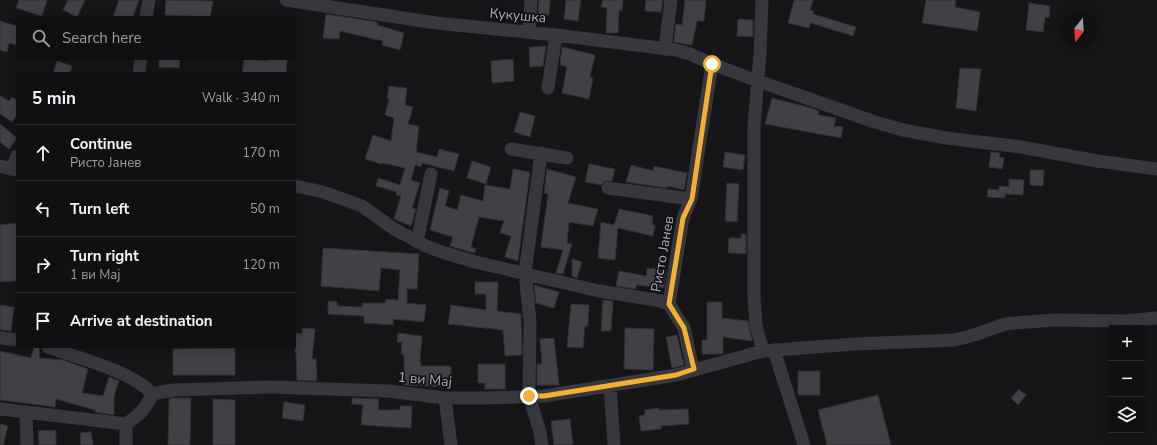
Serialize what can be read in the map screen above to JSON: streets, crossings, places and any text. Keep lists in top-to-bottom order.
{
  "streets": {
    "street": ["Кукушка", "Ристо Јанев", "1 ви Мај"]
  },
  "crossings": [
    ["Кукушка", "Ристо Јанев"]
  ],
  "north": "bottom",
  "page": {
    "search": "Search here",
    "heading": ["5 min", "Walk · 340 m"],
    "list": [
      ["Continue", "Ристо Јанев", "170 m"],
      ["Turn left", "50 m"],
      ["Turn right", "1 ви Мај", "120 m"],
      "Arrive at destination"
    ],
    "map_buttons": ["+", "−"]
  }
}
